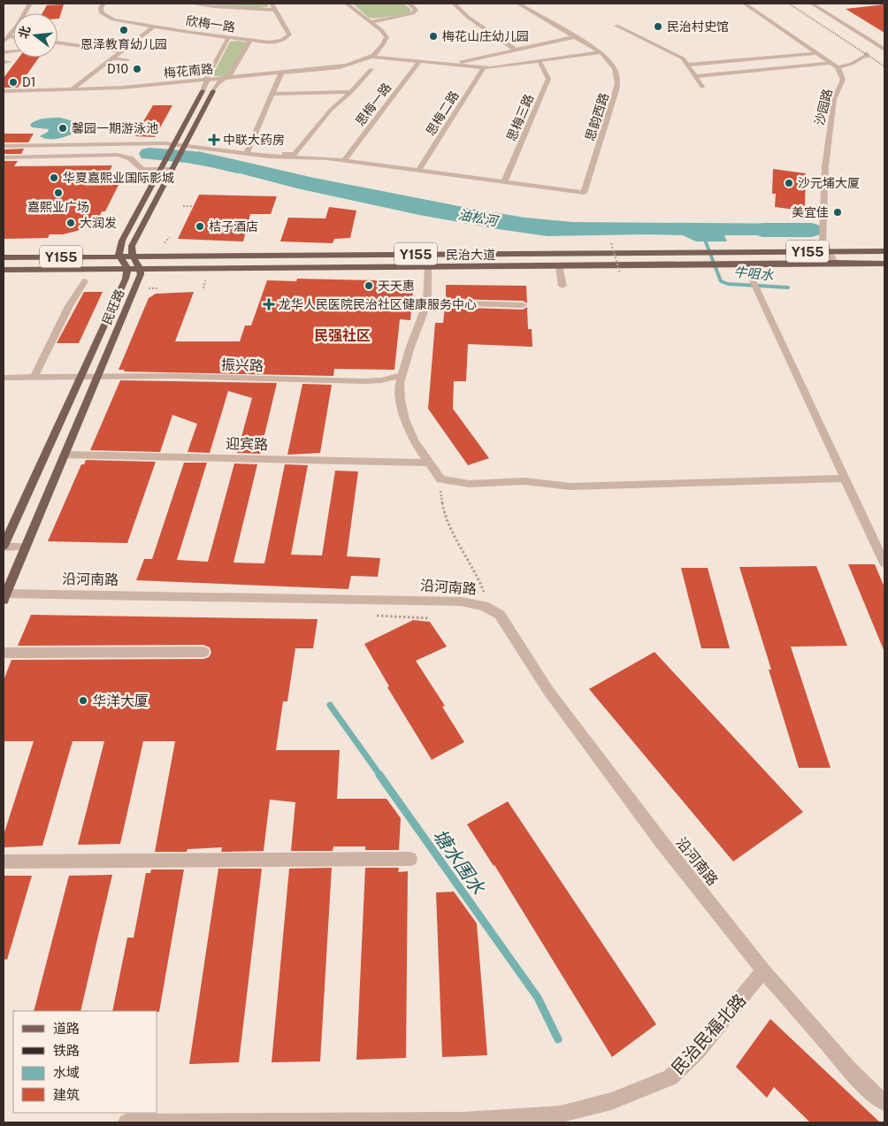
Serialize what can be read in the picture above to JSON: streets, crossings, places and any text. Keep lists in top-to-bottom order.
{
  "streets": {
    "main road": ["Y155", "民治大道", "民旺路"],
    "street": [
      "欣梅一路",
      "梅花南路",
      "思梅一路",
      "沙园路",
      "思梅二路",
      "思韵西路",
      "思梅三路",
      "振兴路",
      "迎宾路",
      "沿河南路",
      "民治民福北路"
    ]
  },
  "crossings": [
    ["沙园路", "民治大道"],
    ["思韵西路", "思梅三路"],
    ["民治大道", "民旺路"],
    ["民旺路", "振兴路"],
    ["民旺路", "迎宾路"],
    ["民旺路", "沿河南路"],
    ["沿河南路", "民治民福北路"]
  ],
  "districts": ["民强社区"],
  "water": ["油松河", "牛咀水", "塘水围水"],
  "places": {
    "other": [
      "民治村史馆",
      "恩泽教育幼儿园",
      "梅花山庄幼儿园",
      "D10",
      "D1",
      "馨园一期游泳池",
      "华夏嘉熙业国际影城",
      "沙元埔大厦",
      "嘉熙业广场",
      "美宜佳",
      "大润发",
      "桔子酒店",
      "天天惠",
      "华洋大厦"
    ],
    "health": ["中联大药房", "龙华人民医院民治社区健康服务中心"]
  },
  "legend": [
    "道路",
    "铁路",
    "水域",
    "建筑"
  ],
  "north": "left"
}
